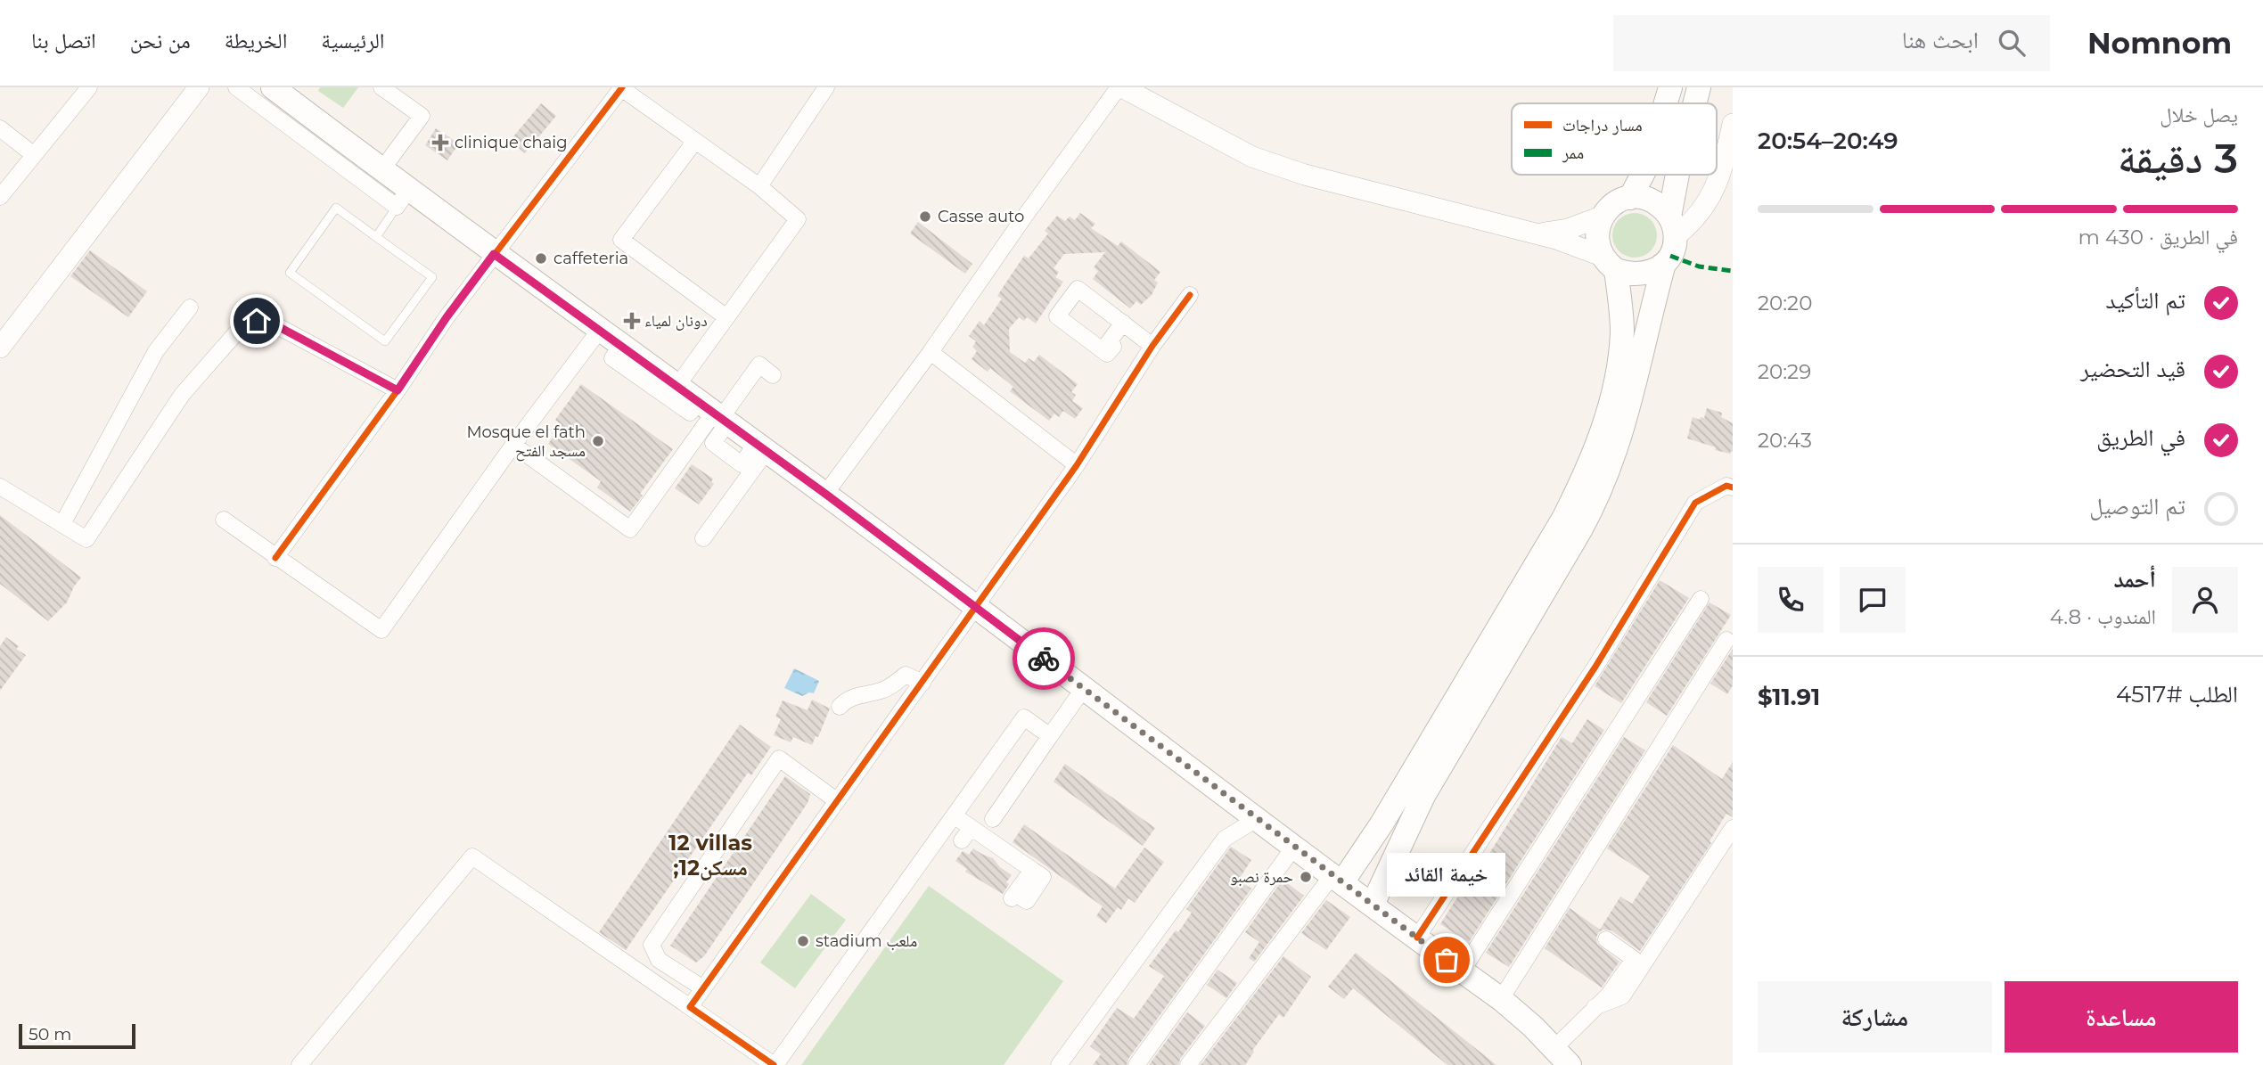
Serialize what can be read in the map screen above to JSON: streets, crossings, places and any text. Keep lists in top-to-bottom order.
{
  "districts": ["12 villas ;12مسكن"],
  "places": {
    "health": ["clinique chaig", "دونان لمياء"],
    "other": [
      "Casse auto",
      "caffeteria",
      "Mosque el fath مسجد الفتح",
      "حمرة نصبو",
      "stadium ملعب",
      "خيمة القائد"
    ]
  },
  "legend": ["مسار دراجات", "ممر"],
  "scale_bar": "50 m",
  "page": {
    "header": "Nomnom",
    "search": "ابحث هنا",
    "nav": [
      "الرئيسية",
      "الخريطة",
      "من نحن",
      "اتصل بنا"
    ],
    "heading": ["3 دقيقة", "يصل خلال", "20:49–20:54"],
    "panel": [
      "أحمد",
      "المندوب · 4.8",
      "الطلب #4517",
      "$11.91"
    ],
    "bar": "في الطريق · 430 m",
    "list": [
      ["تم التأكيد", "20:20"],
      ["قيد التحضير", "20:29"],
      ["في الطريق", "20:43"],
      "تم التوصيل"
    ],
    "bubble": "خيمة القائد",
    "buttons": ["مساعدة", "مشاركة"],
    "scale": "50 m"
  }
}
